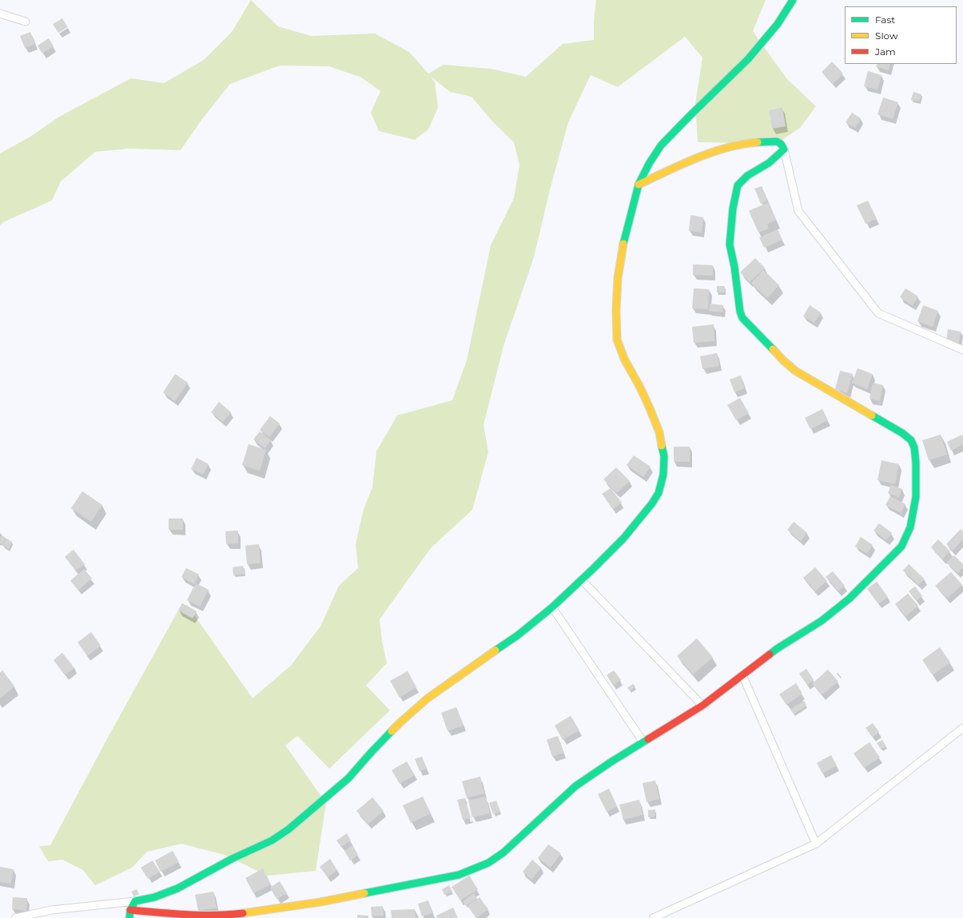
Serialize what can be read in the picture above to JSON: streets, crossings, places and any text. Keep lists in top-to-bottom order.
{
  "legend": ["Fast", "Slow", "Jam"]
}
